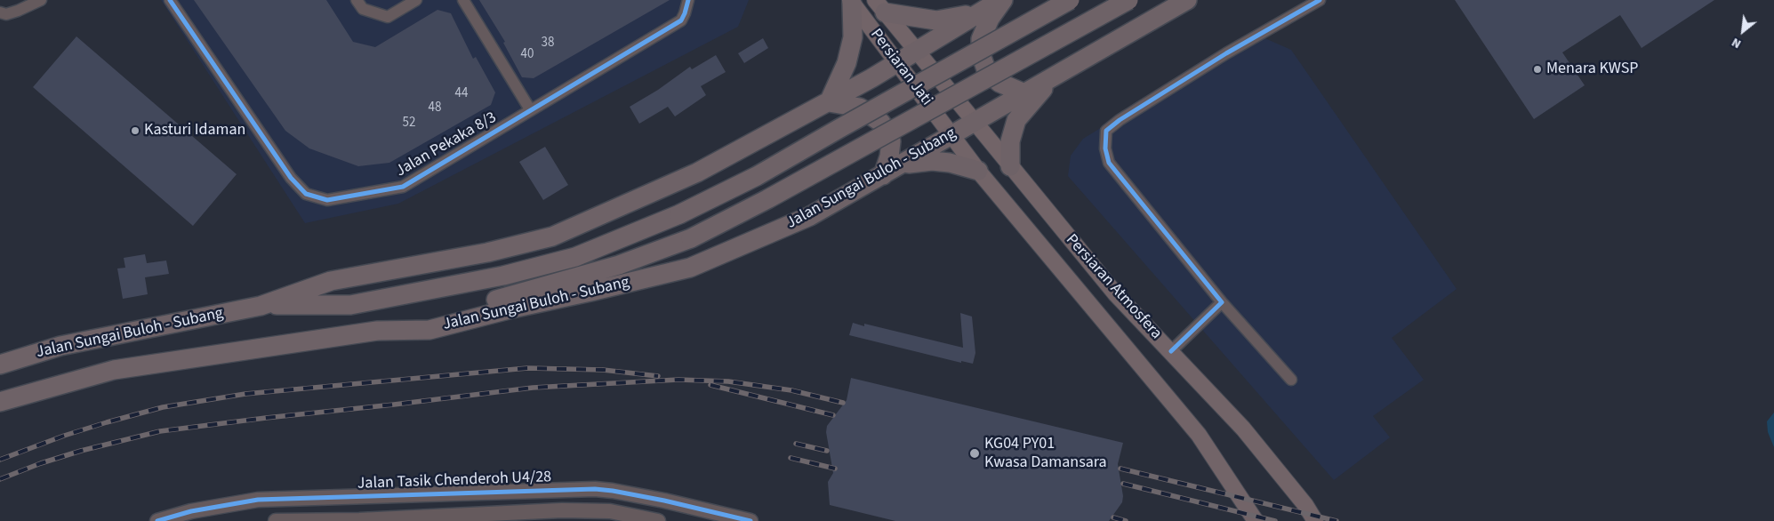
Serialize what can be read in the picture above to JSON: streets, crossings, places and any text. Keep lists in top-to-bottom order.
{
  "streets": {
    "highway": ["Jalan Sungai Buloh - Subang"],
    "main road": ["Persiaran Jati", "Persiaran Atmosfera"],
    "street": ["Jalan Pekaka 8/3", "Jalan Tasik Chenderoh U4/28"]
  },
  "crossings": [
    ["Persiaran Jati", "Jalan Sungai Buloh - Subang"],
    ["Persiaran Jati", "Persiaran Atmosfera"],
    ["Jalan Sungai Buloh - Subang", "Persiaran Atmosfera"]
  ],
  "places": ["Menara KWSP", "Kasturi Idaman", "KG04 PY01 Kwasa Damansara"],
  "house_numbers": [
    "38",
    "40",
    "44",
    "48",
    "52"
  ],
  "north": "bottom left"
}
